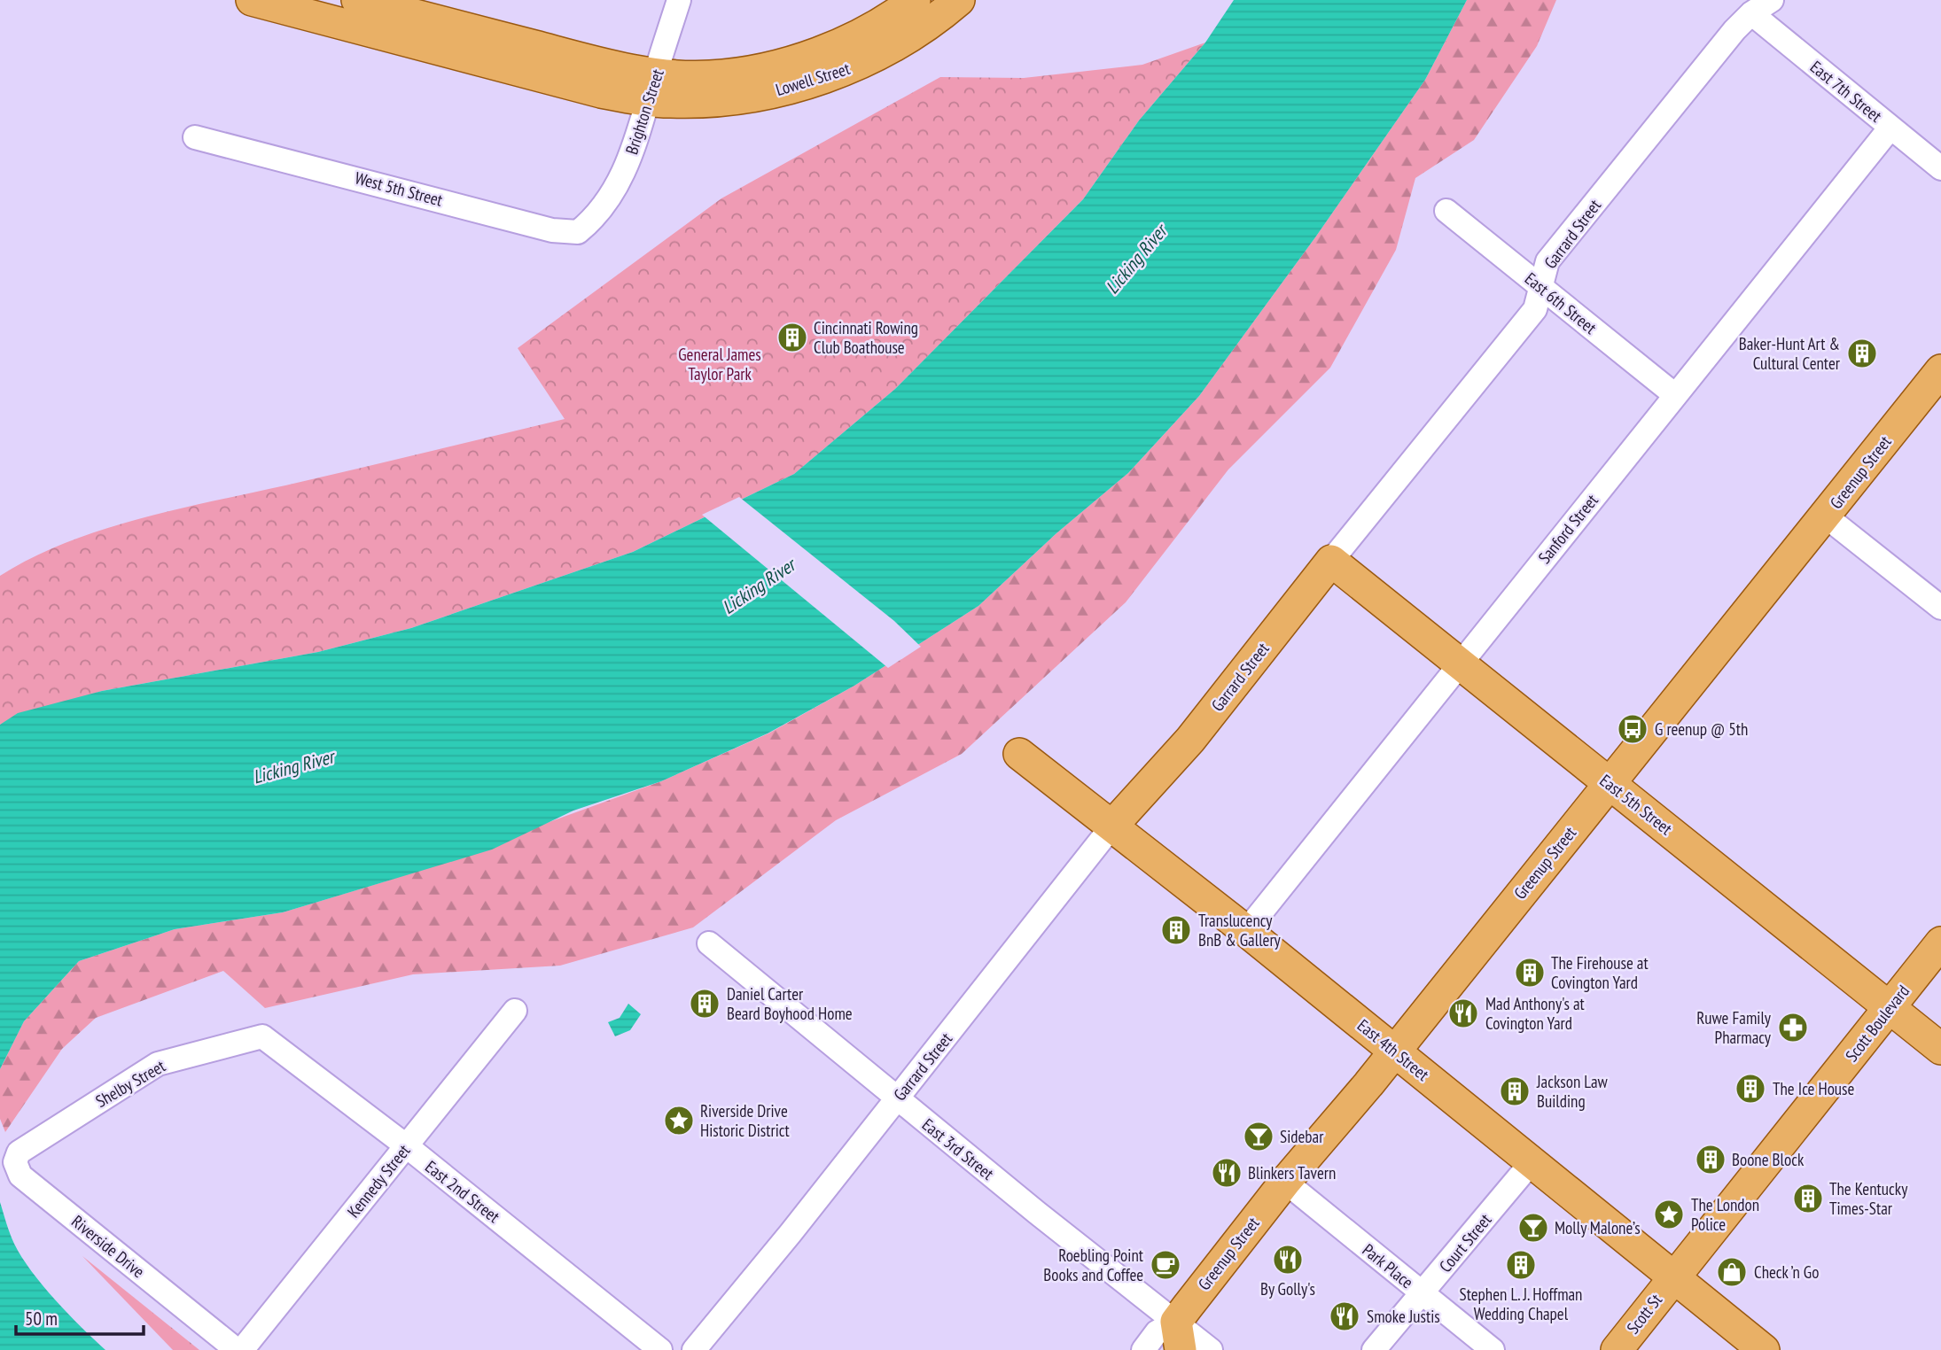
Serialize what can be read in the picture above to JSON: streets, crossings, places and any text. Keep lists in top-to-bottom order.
{
  "streets": {
    "main road": [
      "Lowell Street",
      "Garrard Street",
      "Greenup Street",
      "East 5th Street",
      "Scott Boulevard",
      "East 4th Street",
      "Scott St"
    ],
    "street": [
      "East 7th Street",
      "Brighton Street",
      "West 5th Street",
      "East 6th Street",
      "Sanford Street",
      "Shelby Street",
      "East 3rd Street",
      "Kennedy Street",
      "East 2nd Street",
      "Court Street",
      "Riverside Drive",
      "Park Place"
    ]
  },
  "crossings": [
    ["Lowell Street", "Brighton Street"],
    ["East 7th Street", "Garrard Street"],
    ["East 7th Street", "Sanford Street"],
    ["Brighton Street", "West 5th Street"],
    ["Garrard Street", "East 6th Street"],
    ["Garrard Street", "East 5th Street"],
    ["Garrard Street", "East 4th Street"],
    ["Garrard Street", "East 3rd Street"],
    ["East 6th Street", "Sanford Street"],
    ["Greenup Street", "East 5th Street"],
    ["Greenup Street", "East 4th Street"],
    ["Greenup Street", "East 3rd Street"],
    ["Greenup Street", "Park Place"],
    ["Sanford Street", "East 5th Street"],
    ["Sanford Street", "East 4th Street"],
    ["East 5th Street", "Scott Boulevard"],
    ["Scott Boulevard", "East 4th Street"],
    ["Scott Boulevard", "Scott St"],
    ["East 4th Street", "Court Street"],
    ["East 4th Street", "Scott St"],
    ["Shelby Street", "East 2nd Street"],
    ["Shelby Street", "Riverside Drive"],
    ["Kennedy Street", "East 2nd Street"],
    ["Court Street", "Park Place"]
  ],
  "water": ["Licking River"],
  "parks": ["General James Taylor Park"],
  "places": {
    "building": [
      "Cincinnati Rowing Club Boathouse",
      "Baker-Hunt Art & Cultural Center",
      "Translucency BnB & Gallery",
      "The Firehouse at Covington Yard",
      "Daniel Carter Beard Boyhood Home",
      "The Ice House",
      "Jackson Law Building",
      "Boone Block",
      "The Kentucky Times-Star",
      "Stephen L. J. Hoffman Wedding Chapel"
    ],
    "bus stop": ["G reenup @ 5th"],
    "restaurant": [
      "Mad Anthony's at Covington Yard",
      "Blinkers Tavern",
      "By Golly's",
      "Smoke Justis"
    ],
    "pharmacy": ["Ruwe Family Pharmacy"],
    "place": ["Riverside Drive Historic District", "The London Police"],
    "bar": ["Sidebar", "Molly Malone’s"],
    "cafe": ["Roebling Point Books and Coffee"],
    "shop": ["Check ’n Go"]
  },
  "scale_bar": "50 m"
}
